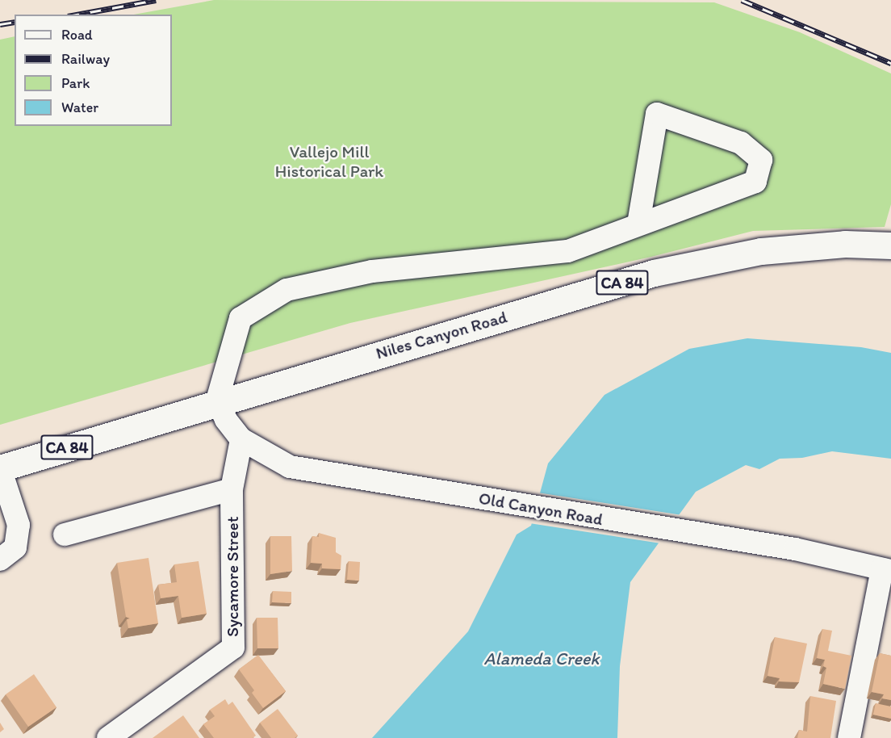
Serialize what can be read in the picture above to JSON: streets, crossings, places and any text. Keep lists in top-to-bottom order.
{
  "streets": {
    "main road": ["CA 84", "Niles Canyon Road"],
    "street": ["Old Canyon Road", "Sycamore Street"]
  },
  "crossings": [
    ["Niles Canyon Road", "Old Canyon Road"],
    ["Old Canyon Road", "Sycamore Street"]
  ],
  "water": ["Alameda Creek"],
  "parks": ["Vallejo Mill Historical Park"],
  "legend": [
    "Road",
    "Railway",
    "Park",
    "Water"
  ]
}
